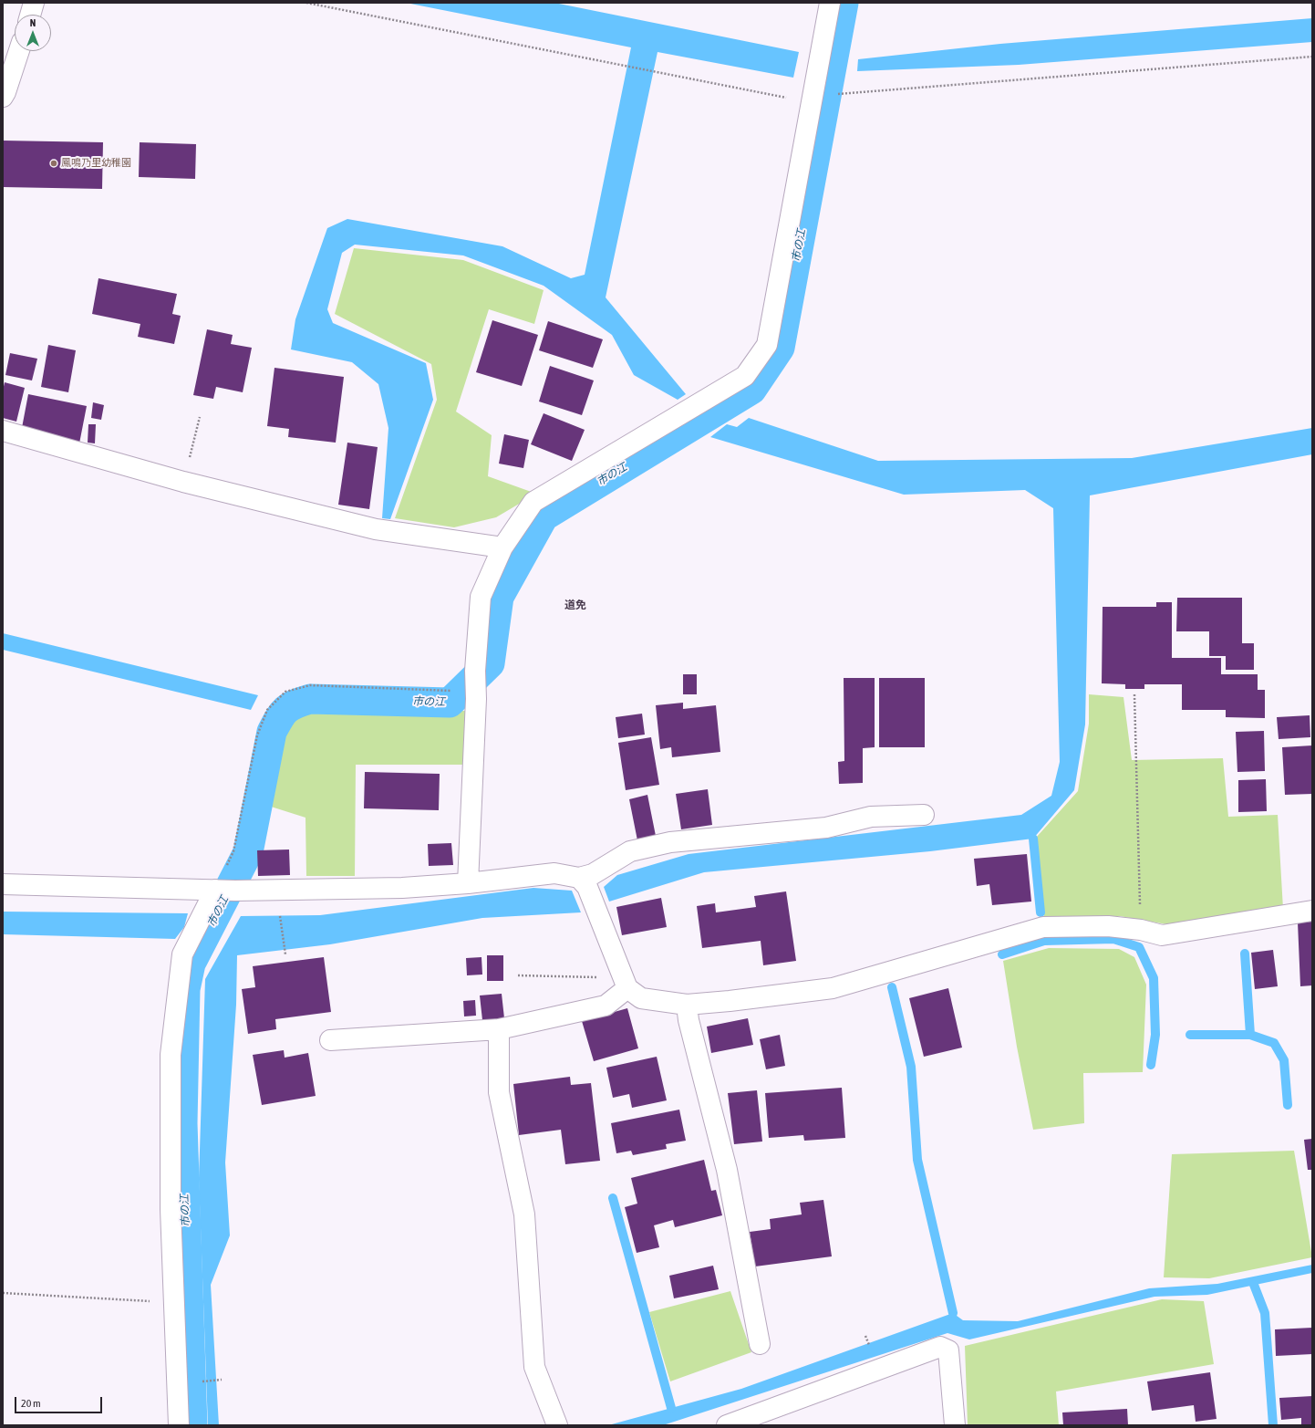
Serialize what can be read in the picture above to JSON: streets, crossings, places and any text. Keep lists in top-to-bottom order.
{
  "districts": ["道免"],
  "water": ["市の江"],
  "places": ["鳳鳴乃里幼稚園"],
  "scale_bar": "20 m",
  "north": "top"
}
